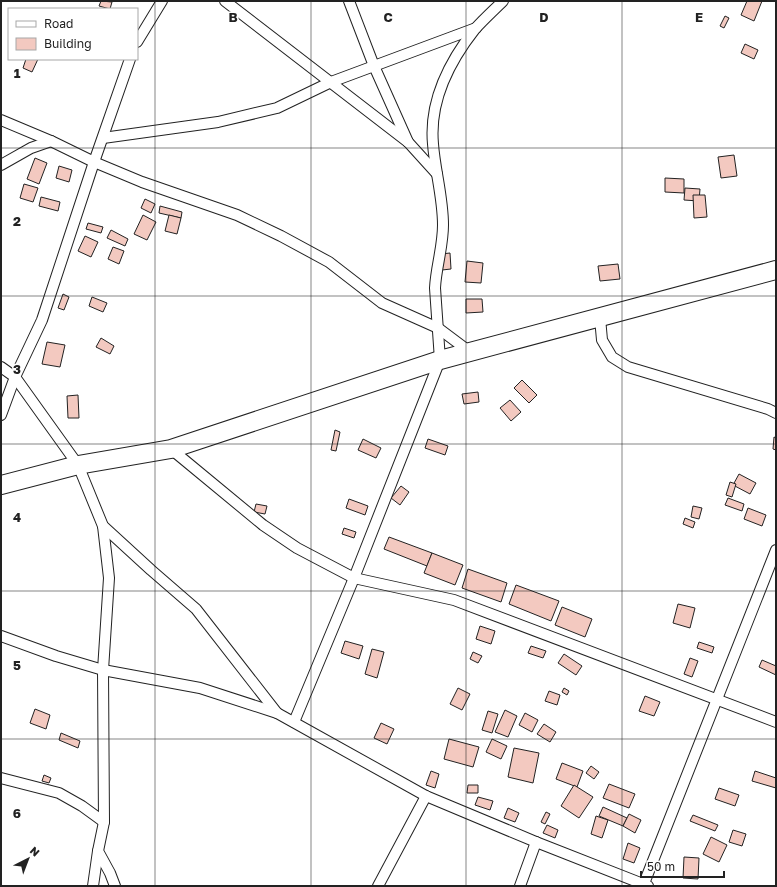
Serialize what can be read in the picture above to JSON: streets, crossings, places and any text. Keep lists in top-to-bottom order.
{
  "legend": ["Road", "Building"],
  "scale_bar": "50 m",
  "north": "top right",
  "grid": {
    "columns": [
      "B",
      "C",
      "D",
      "E"
    ],
    "rows": [
      "1",
      "2",
      "3",
      "4",
      "5",
      "6"
    ]
  }
}
